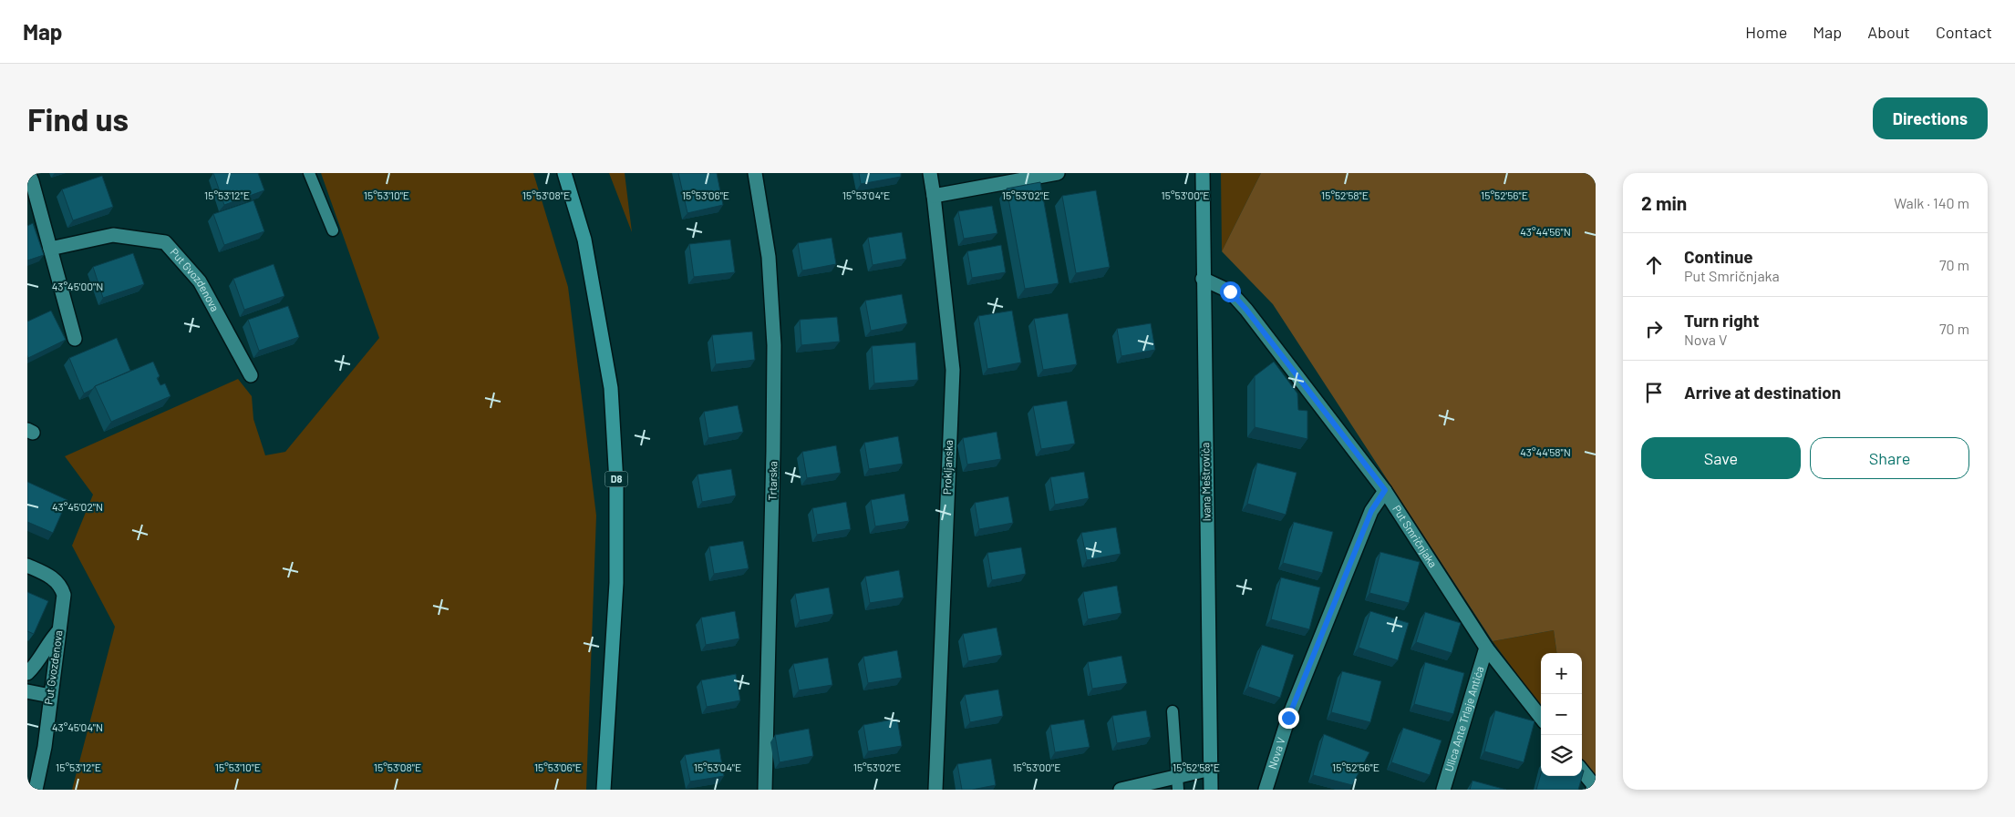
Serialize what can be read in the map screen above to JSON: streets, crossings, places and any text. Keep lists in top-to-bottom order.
{
  "streets": {
    "main road": ["D8"],
    "street": [
      "Put Gvozdenova",
      "Prokljanska",
      "Trtarska",
      "Ivana Meštrovića",
      "Put Smričnjaka",
      "Ulica Ante Trlaje Antića",
      "Nova V"
    ]
  },
  "crossings": [
    ["Ivana Meštrovića", "Put Smričnjaka"],
    ["Put Smričnjaka", "Ulica Ante Trlaje Antića"],
    ["Put Smričnjaka", "Nova V"]
  ],
  "page": {
    "header": "Map",
    "nav": [
      "Home",
      "Map",
      "About",
      "Contact"
    ],
    "buttons": [
      "Directions",
      ["Save", "Share"]
    ],
    "title": "Find us",
    "heading": ["2 min", "Walk · 140 m"],
    "list": [
      ["Continue", "Put Smričnjaka", "70 m"],
      ["Turn right", "Nova V", "70 m"],
      "Arrive at destination"
    ],
    "map_buttons": ["+", "−"]
  },
  "coordinates": [
    "15°53'12\"E",
    "15°53'10\"E",
    "15°53'08\"E",
    "15°53'06\"E",
    "15°53'04\"E",
    "15°53'02\"E",
    "15°53'00\"E",
    "15°52'58\"E",
    "15°52'56\"E",
    "43°44'56\"N",
    "43°45'00\"N",
    "43°44'58\"N",
    "43°45'02\"N",
    "43°45'04\"N"
  ]
}
